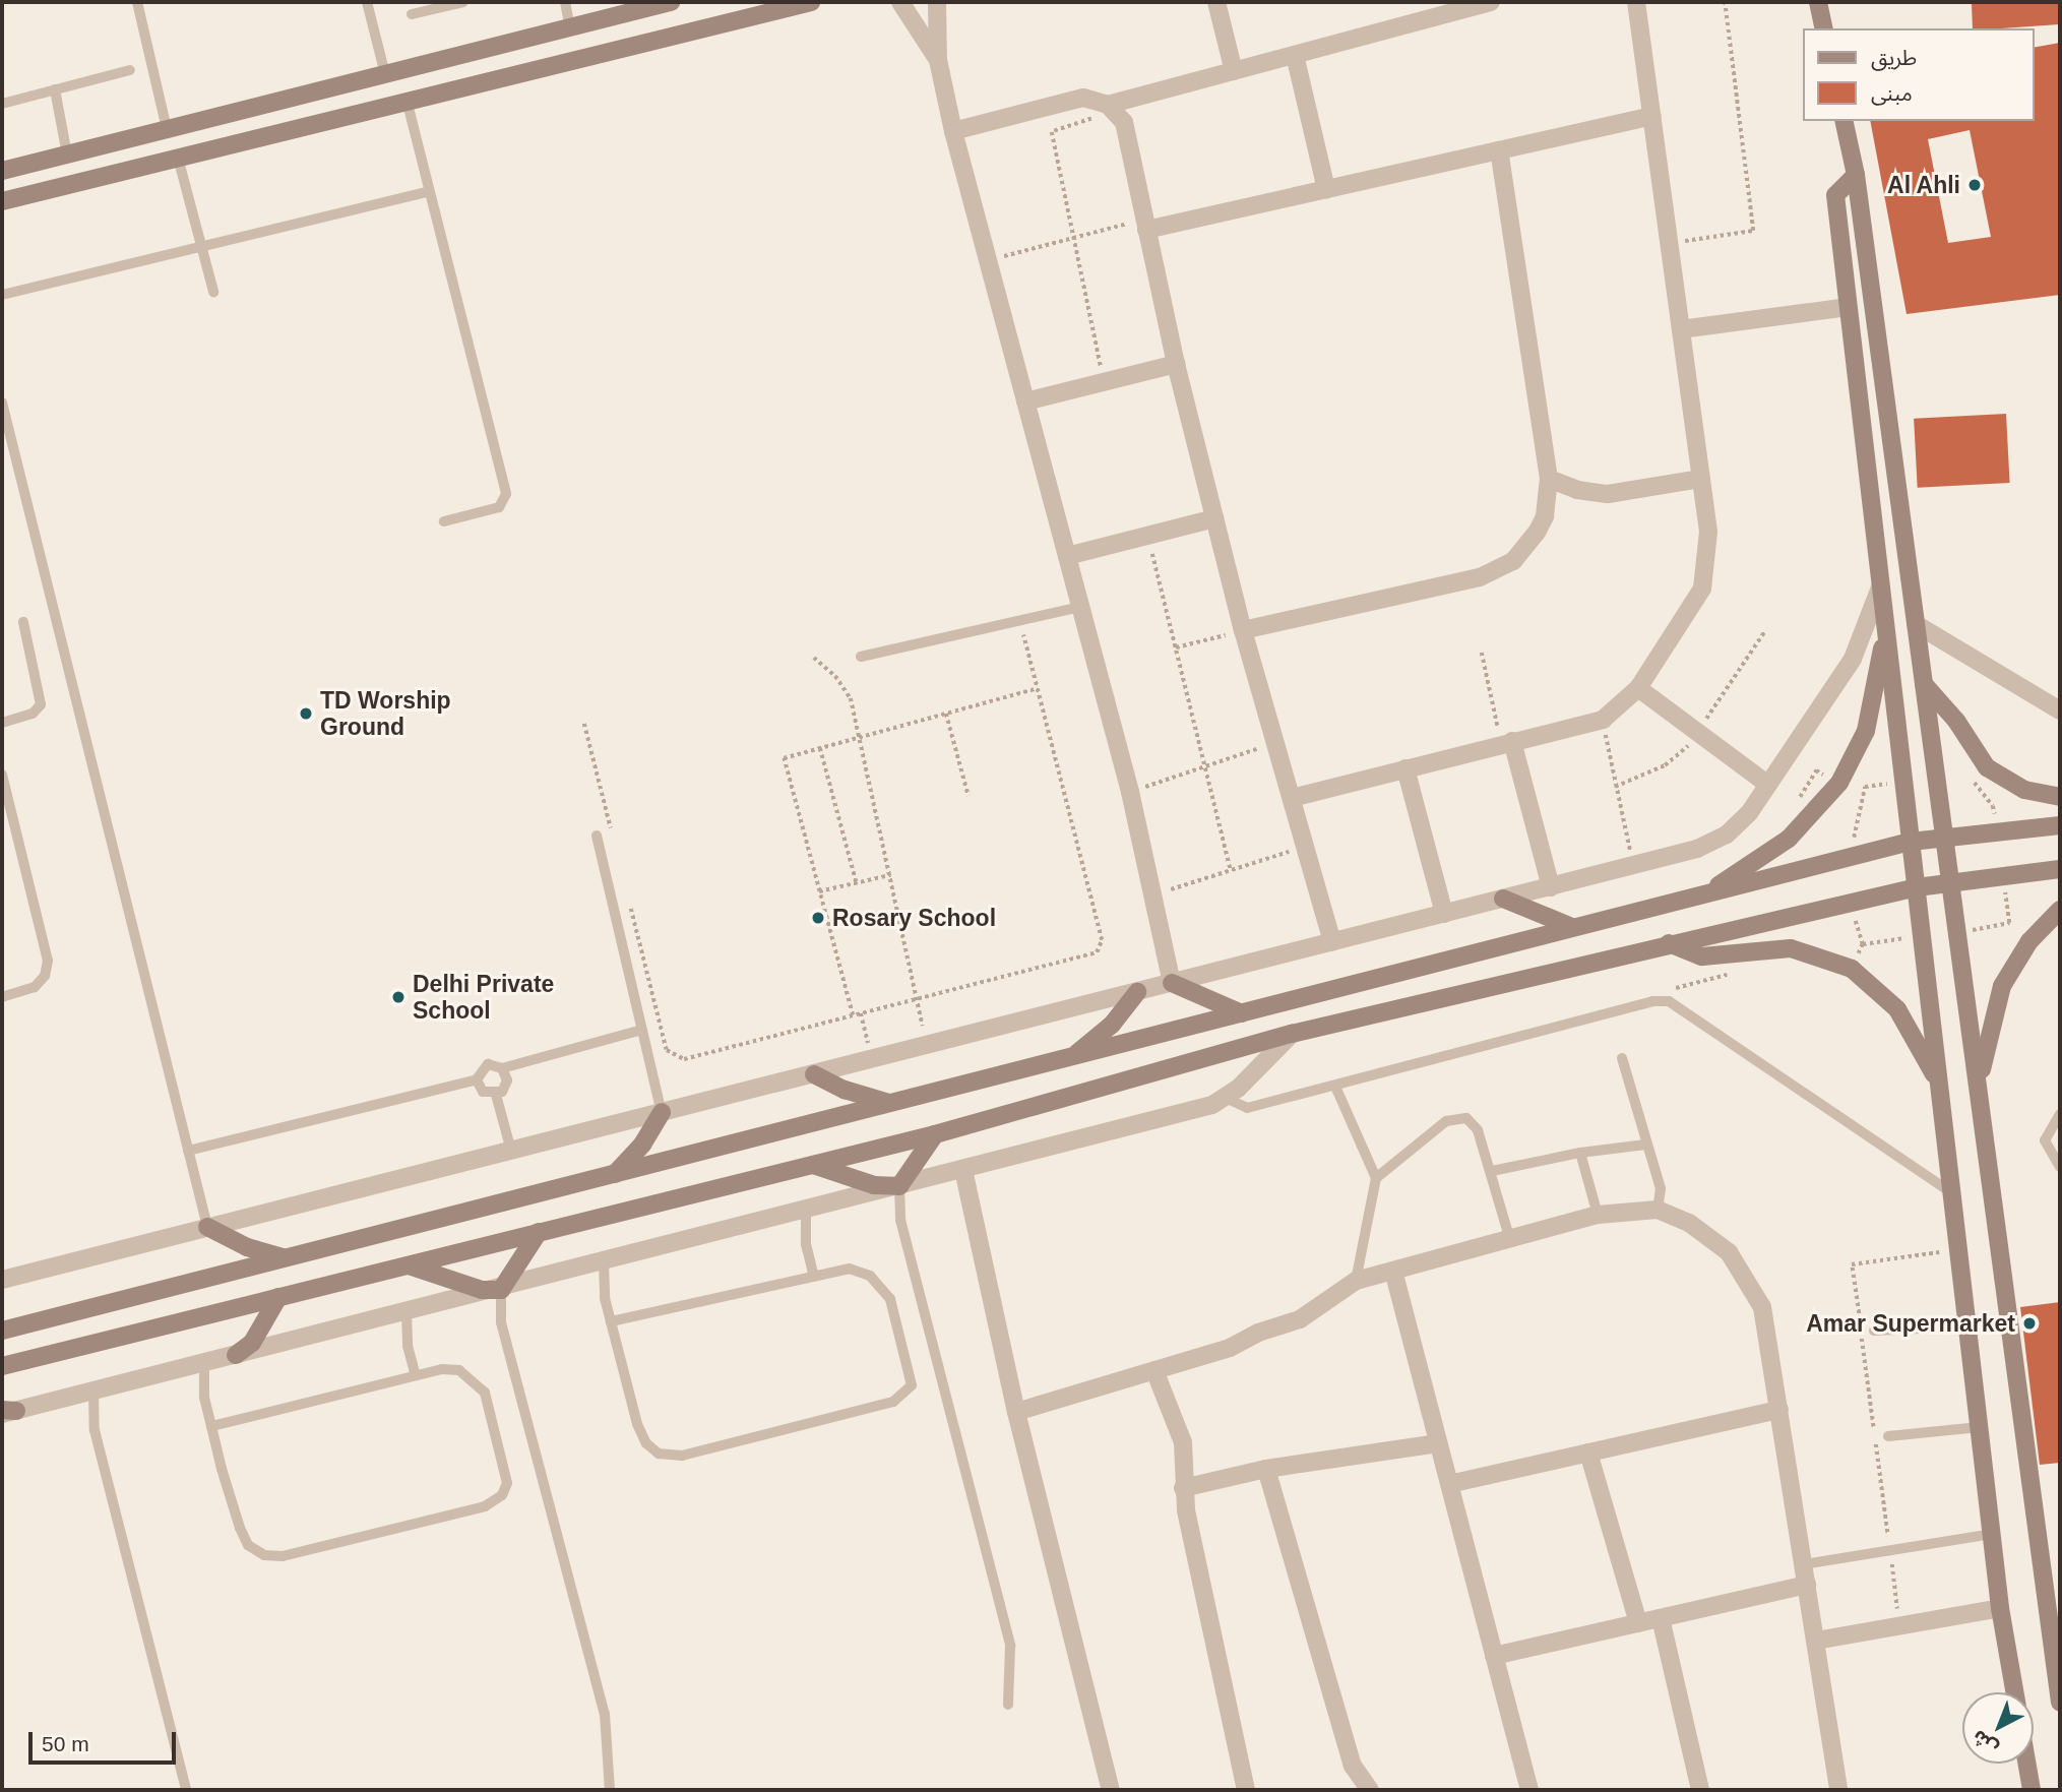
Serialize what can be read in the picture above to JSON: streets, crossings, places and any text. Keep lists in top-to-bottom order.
{
  "places": [
    "Al Ahli",
    "TD Worship Ground",
    "Rosary School",
    "Delhi Private School",
    "Amar Supermarket"
  ],
  "legend": ["طريق", "مبنى"],
  "scale_bar": "50 m",
  "north": "bottom left"
}
